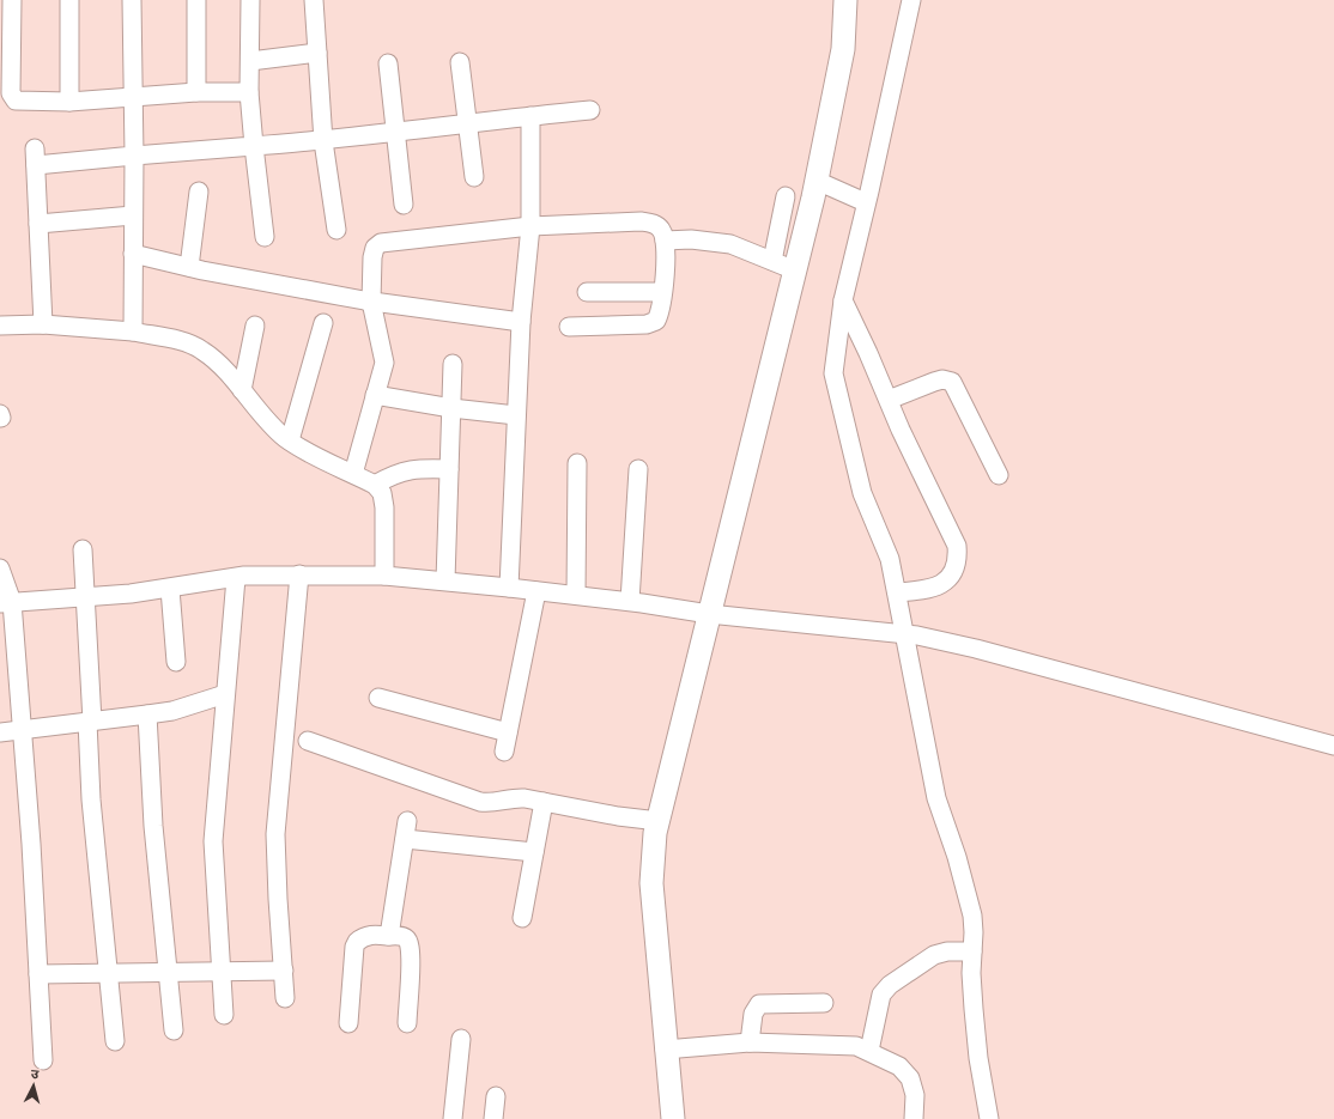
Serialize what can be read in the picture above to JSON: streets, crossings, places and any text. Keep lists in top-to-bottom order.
{
  "north": "top"
}
